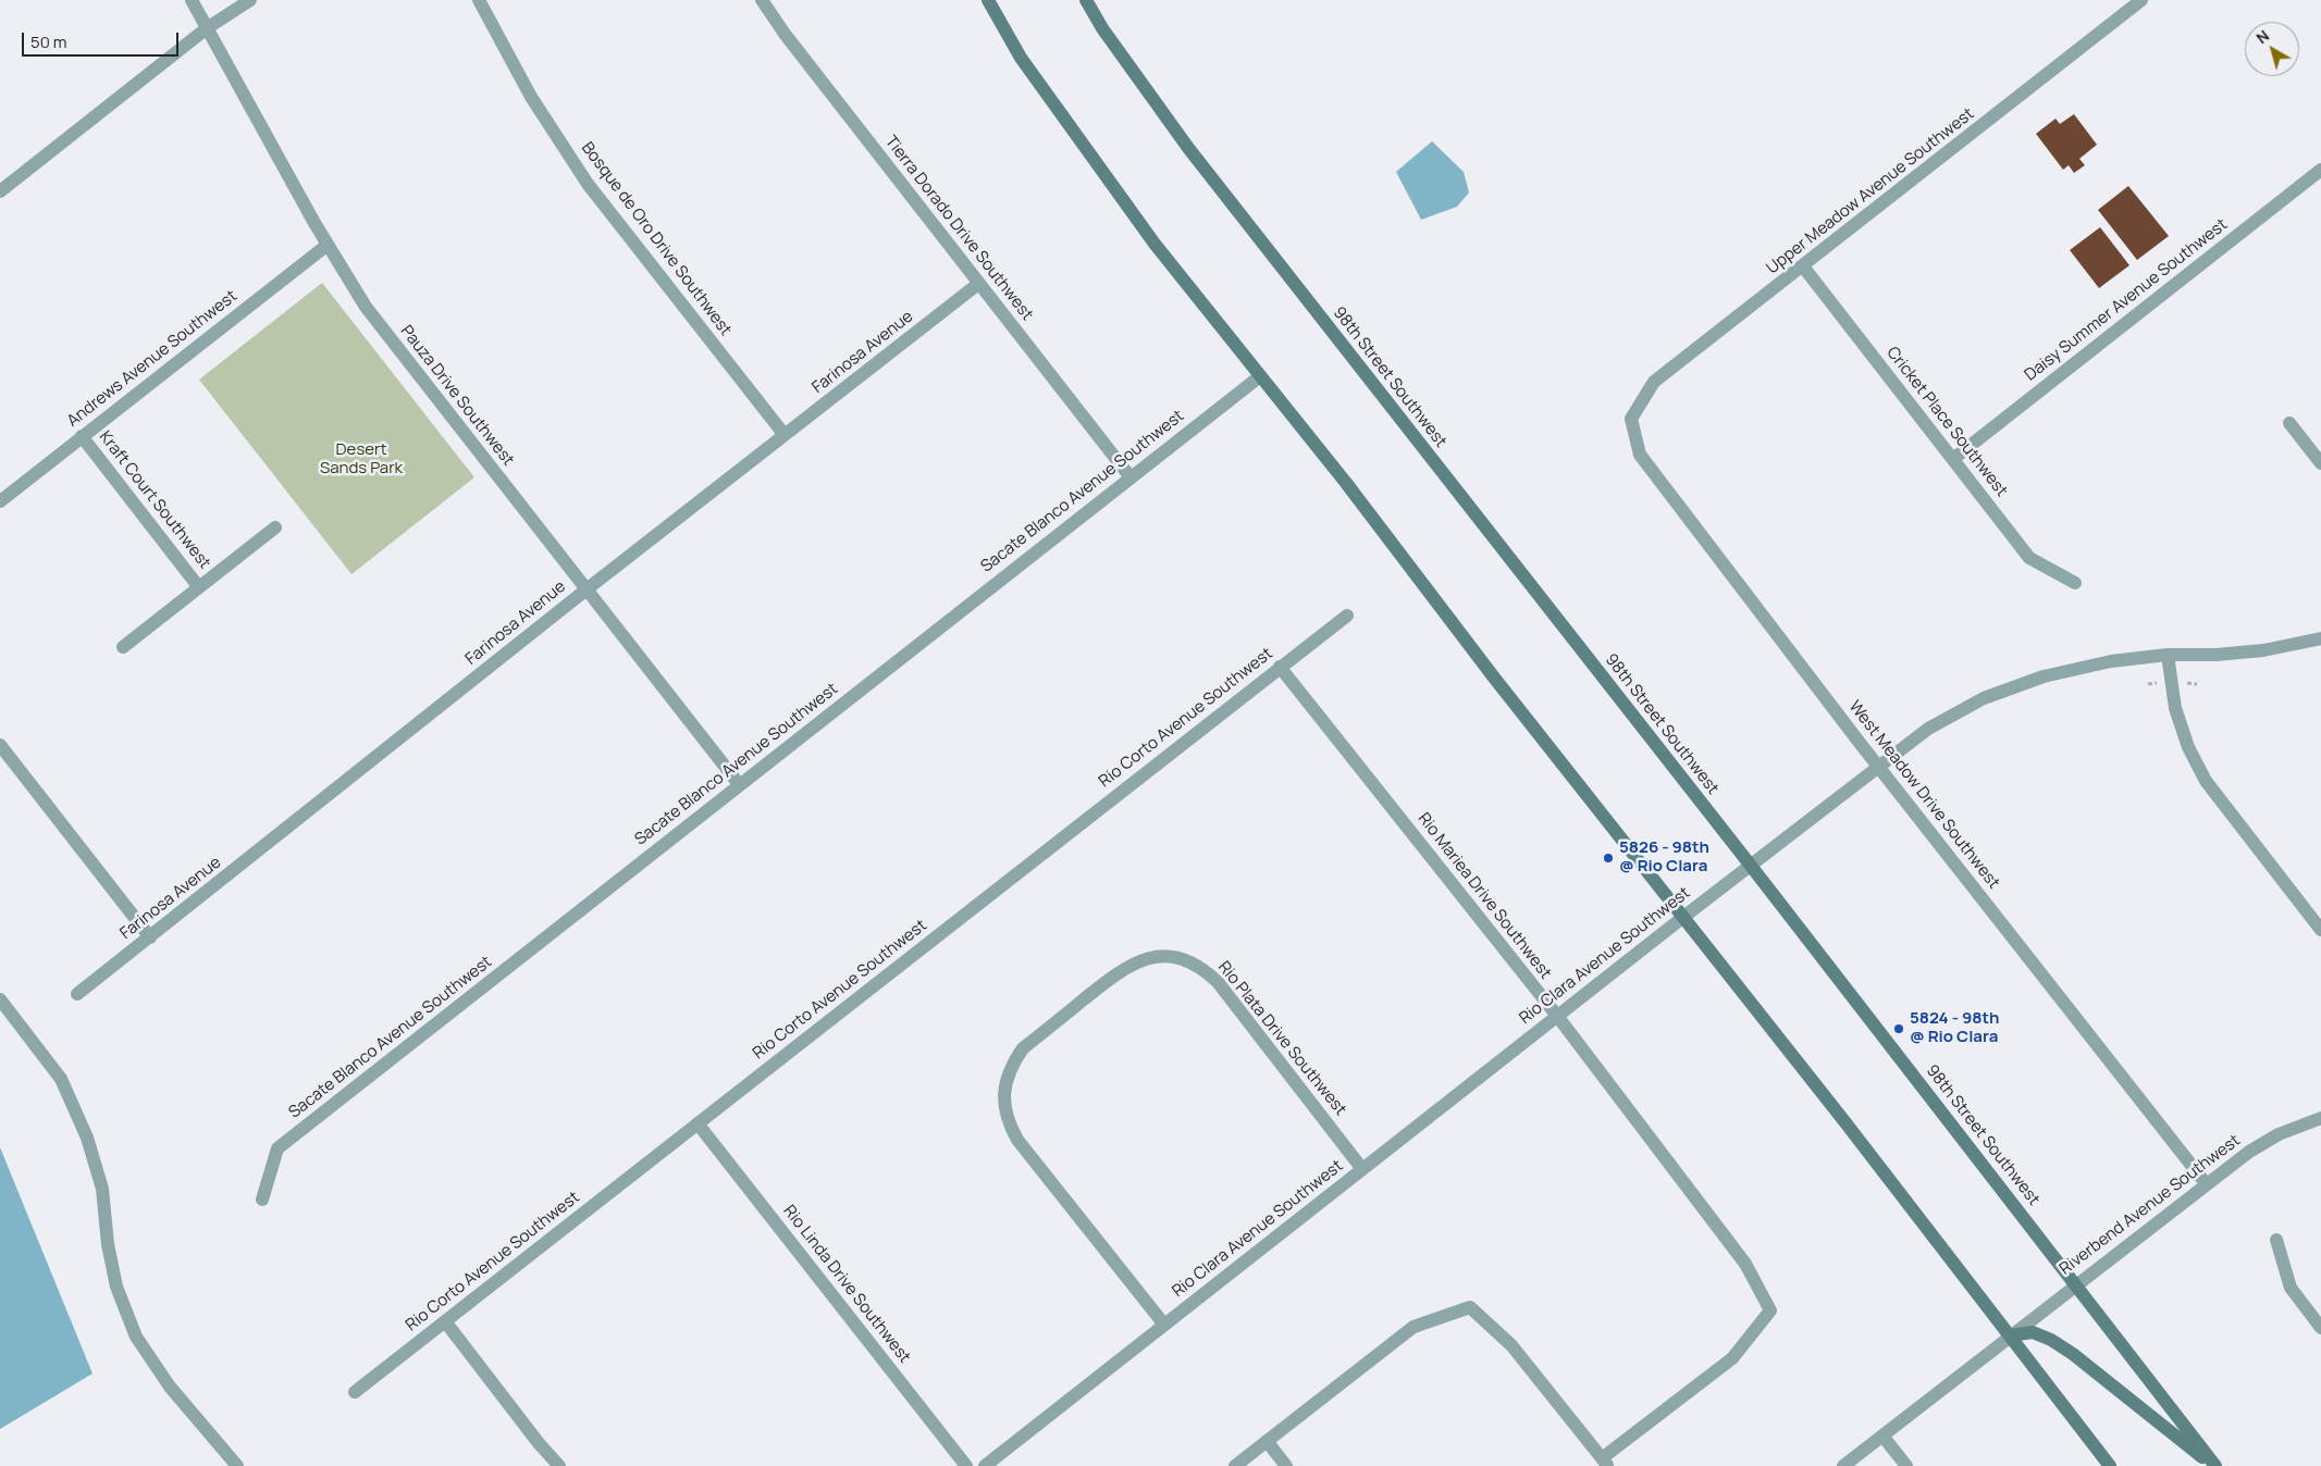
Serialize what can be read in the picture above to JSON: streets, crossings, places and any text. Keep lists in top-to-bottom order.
{
  "streets": {
    "main road": ["98th Street Southwest"],
    "street": [
      "Upper Meadow Avenue Southwest",
      "Tierra Dorado Drive Southwest",
      "Bosque de Oro Drive Southwest",
      "Daisy Summer Avenue Southwest",
      "Farinosa Avenue",
      "Andrews Avenue Southwest",
      "Pauza Drive Southwest",
      "Cricket Place Southwest",
      "Sacate Blanco Avenue Southwest",
      "Kraft Court Southwest",
      "Rio Corto Avenue Southwest",
      "West Meadow Drive Southwest",
      "Rio Mariea Drive Southwest",
      "Rio Clara Avenue Southwest",
      "Rio Plata Drive Southwest",
      "Riverbend Avenue Southwest",
      "Rio Linda Drive Southwest"
    ]
  },
  "crossings": [
    ["Upper Meadow Avenue Southwest", "Cricket Place Southwest"],
    ["Upper Meadow Avenue Southwest", "West Meadow Drive Southwest"],
    ["Tierra Dorado Drive Southwest", "Farinosa Avenue"],
    ["Tierra Dorado Drive Southwest", "Sacate Blanco Avenue Southwest"],
    ["Bosque de Oro Drive Southwest", "Farinosa Avenue"],
    ["Daisy Summer Avenue Southwest", "Cricket Place Southwest"],
    ["Farinosa Avenue", "Pauza Drive Southwest"],
    ["Andrews Avenue Southwest", "Pauza Drive Southwest"],
    ["Andrews Avenue Southwest", "Kraft Court Southwest"],
    ["98th Street Southwest", "Rio Clara Avenue Southwest"],
    ["98th Street Southwest", "Riverbend Avenue Southwest"],
    ["Pauza Drive Southwest", "Sacate Blanco Avenue Southwest"],
    ["Rio Corto Avenue Southwest", "Rio Mariea Drive Southwest"],
    ["Rio Corto Avenue Southwest", "Rio Linda Drive Southwest"],
    ["West Meadow Drive Southwest", "Rio Clara Avenue Southwest"],
    ["West Meadow Drive Southwest", "Riverbend Avenue Southwest"],
    ["Rio Mariea Drive Southwest", "Rio Clara Avenue Southwest"],
    ["Rio Clara Avenue Southwest", "Rio Plata Drive Southwest"]
  ],
  "parks": ["Desert Sands Park"],
  "places": ["5826 - 98th @ Rio Clara", "5824 - 98th @ Rio Clara"],
  "scale_bar": "50 m",
  "north": "top left"
}
